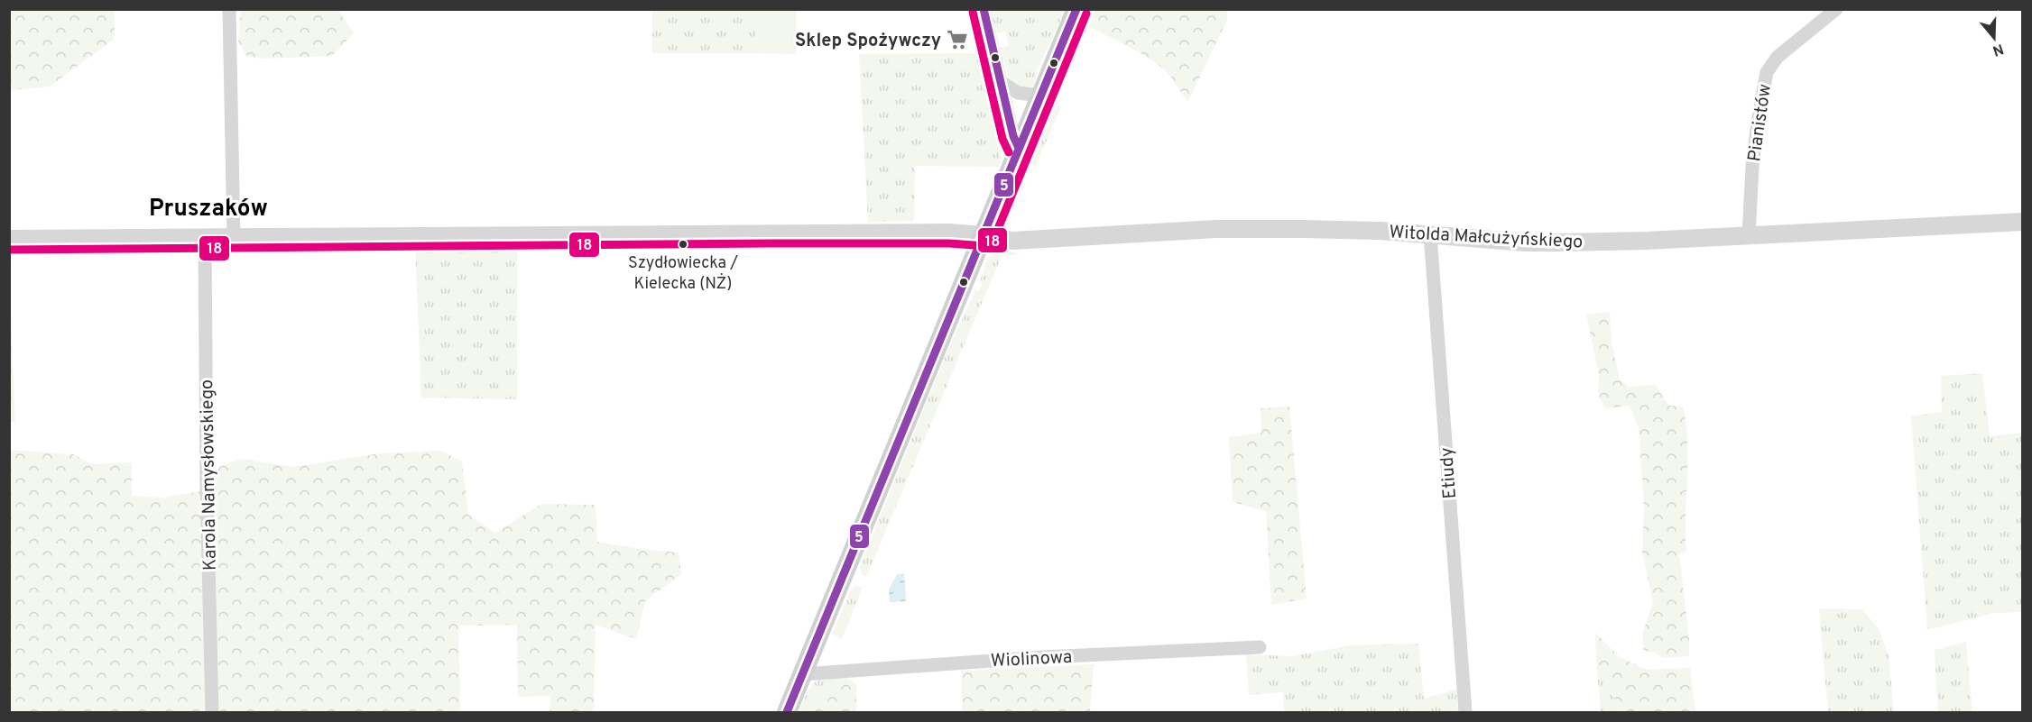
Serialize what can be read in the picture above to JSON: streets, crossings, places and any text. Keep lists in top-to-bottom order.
{
  "streets": {
    "street": [
      "Pianistów",
      "Witolda Małcużyńskiego",
      "Etiudy",
      "Karola Namysłowskiego",
      "Wiolinowa"
    ]
  },
  "crossings": [
    ["Pianistów", "Witolda Małcużyńskiego"],
    ["Witolda Małcużyńskiego", "Etiudy"],
    ["Witolda Małcużyńskiego", "Karola Namysłowskiego"]
  ],
  "districts": ["Pruszaków"],
  "places": {
    "supermarket": ["Sklep Spożywczy"],
    "other": ["Szydłowiecka / Kielecka (NŻ)"]
  },
  "lines": ["transit line 5", "transit line 18"],
  "north": "bottom"
}
